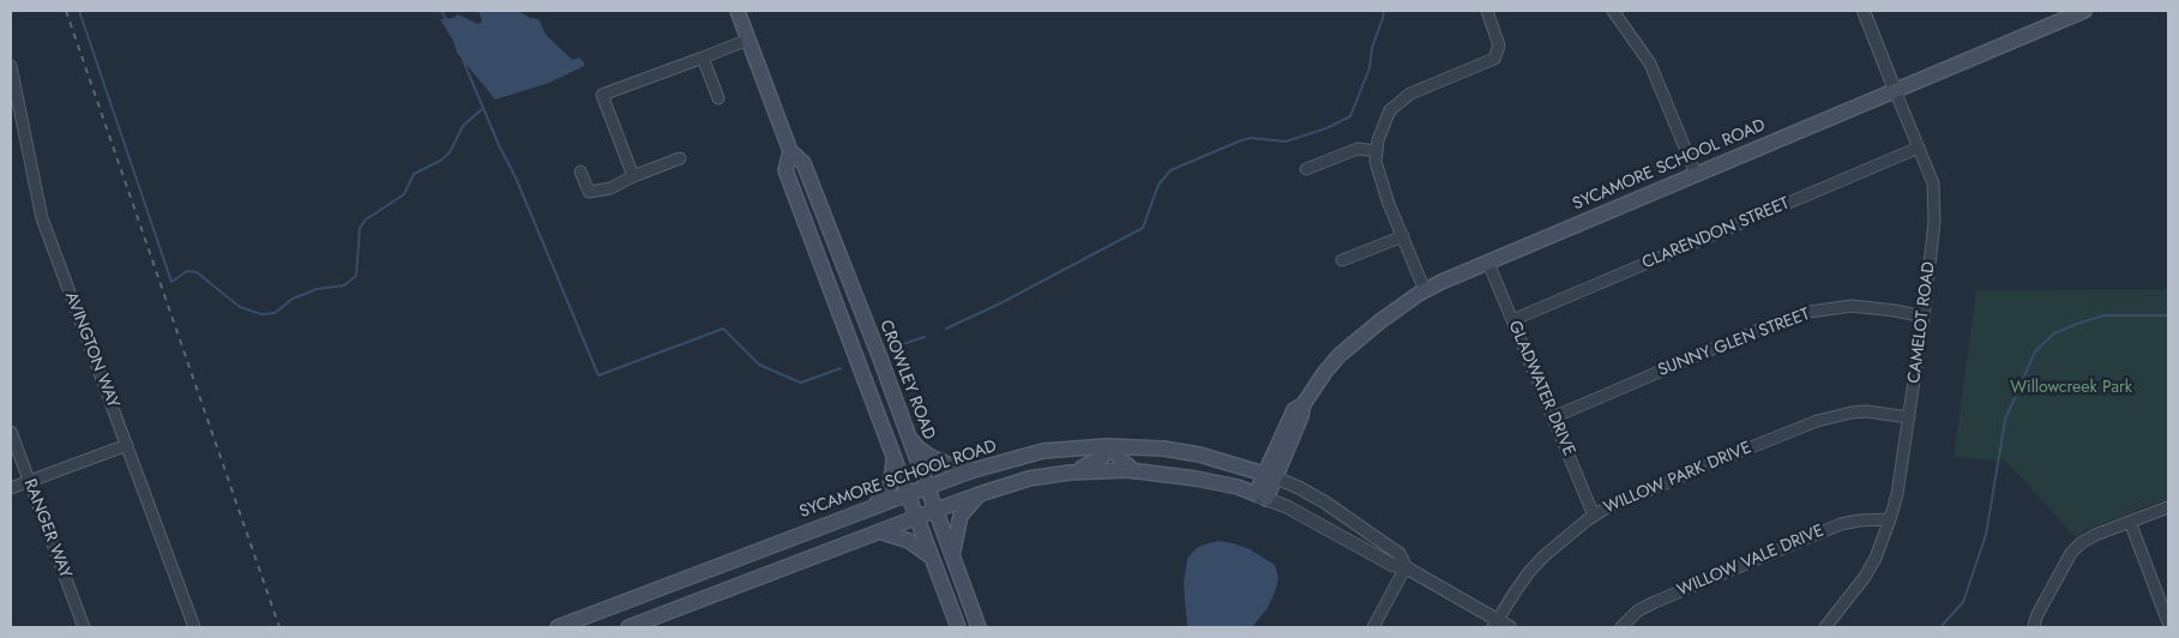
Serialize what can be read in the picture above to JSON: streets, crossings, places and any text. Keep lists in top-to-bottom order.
{
  "streets": {
    "main road": ["SYCAMORE SCHOOL ROAD", "CROWLEY ROAD"],
    "street": [
      "CLARENDON STREET",
      "CAMELOT ROAD",
      "SUNNY GLEN STREET",
      "AVINGTON WAY",
      "GLADWATER DRIVE",
      "WILLOW PARK DRIVE",
      "RANGER WAY",
      "WILLOW VALE DRIVE"
    ]
  },
  "crossings": [
    ["SYCAMORE SCHOOL ROAD", "CAMELOT ROAD"],
    ["SYCAMORE SCHOOL ROAD", "CROWLEY ROAD"],
    ["SYCAMORE SCHOOL ROAD", "GLADWATER DRIVE"],
    ["CLARENDON STREET", "CAMELOT ROAD"],
    ["CLARENDON STREET", "GLADWATER DRIVE"],
    ["CAMELOT ROAD", "SUNNY GLEN STREET"],
    ["CAMELOT ROAD", "WILLOW PARK DRIVE"],
    ["CAMELOT ROAD", "WILLOW VALE DRIVE"],
    ["SUNNY GLEN STREET", "GLADWATER DRIVE"],
    ["GLADWATER DRIVE", "WILLOW PARK DRIVE"]
  ],
  "parks": ["Willowcreek Park"]
}
